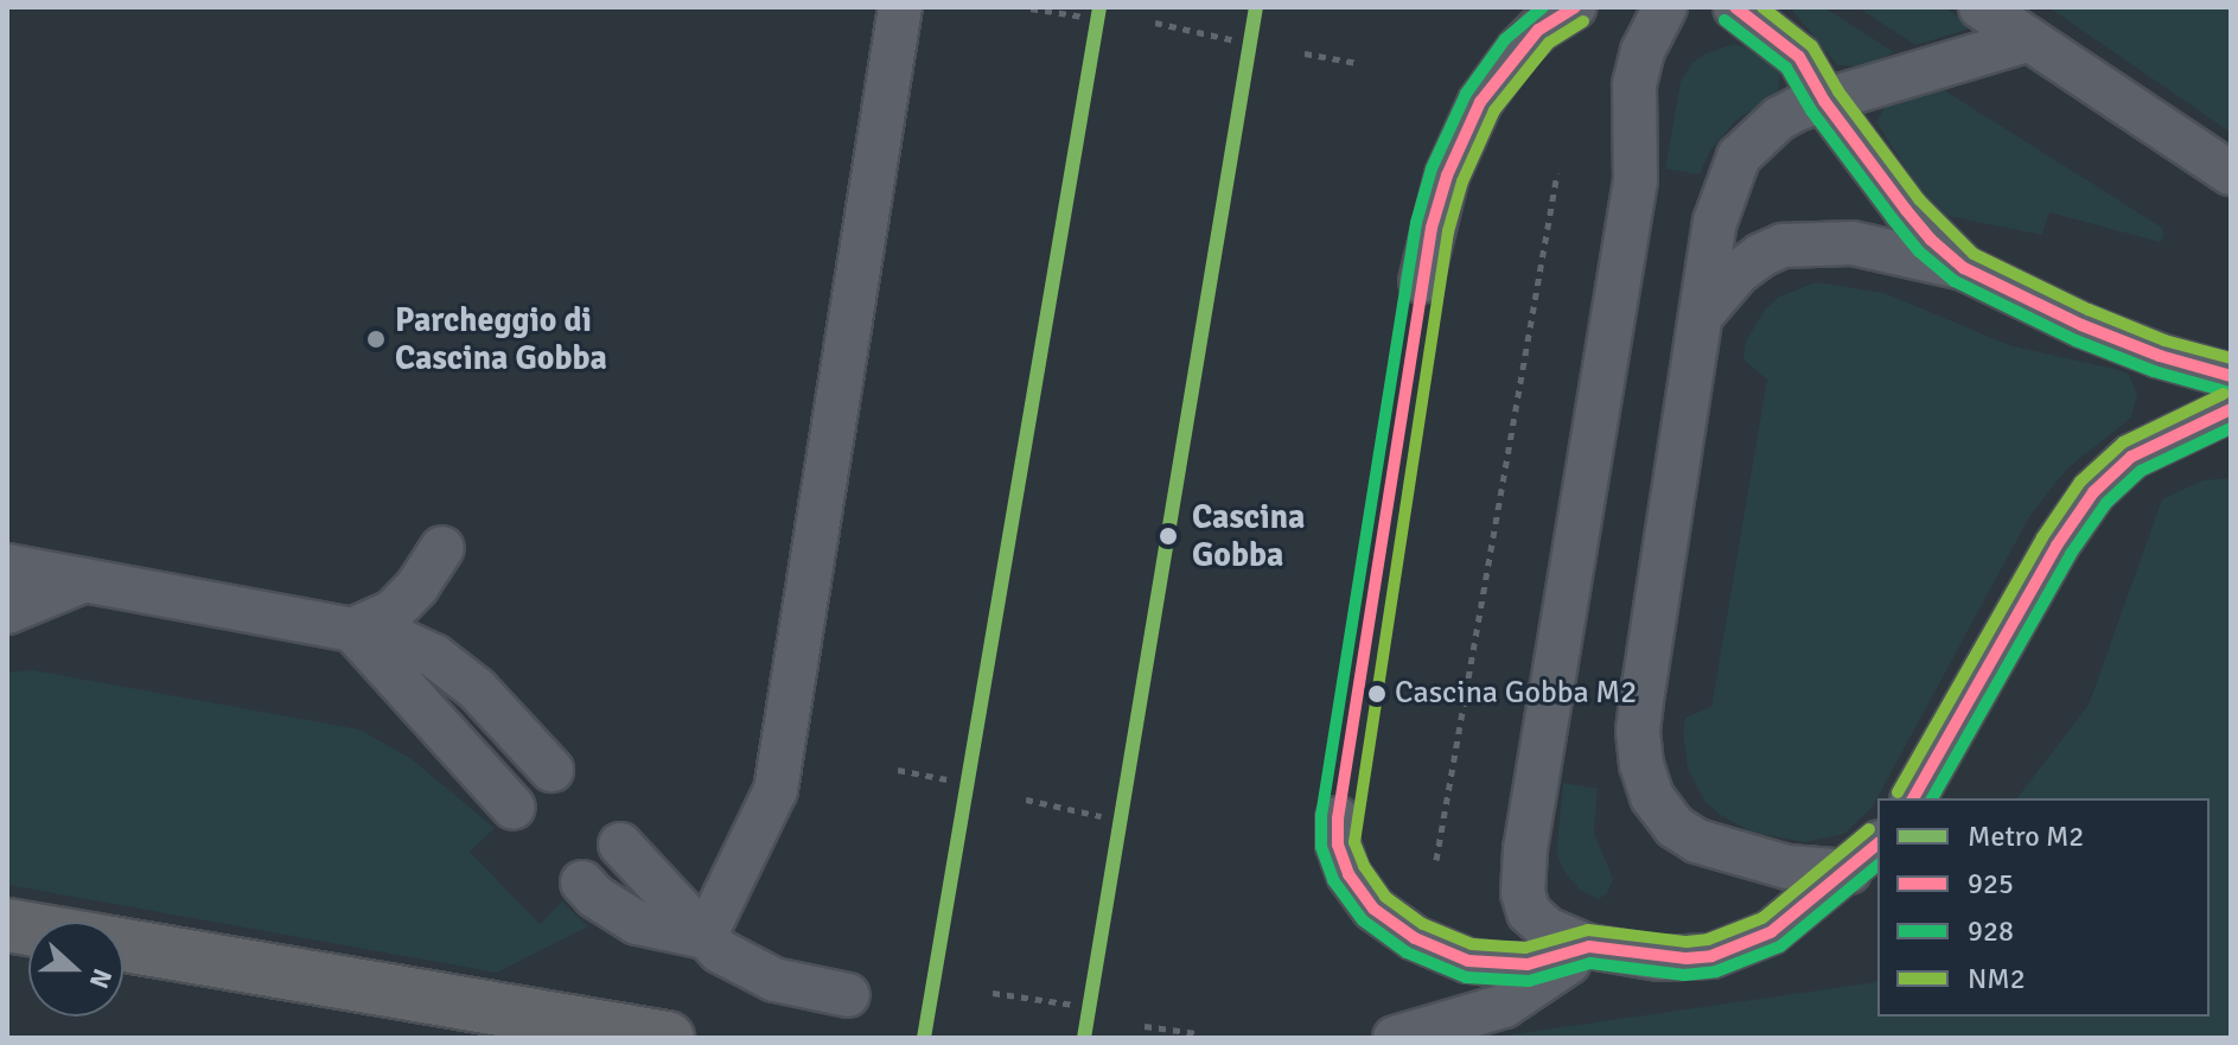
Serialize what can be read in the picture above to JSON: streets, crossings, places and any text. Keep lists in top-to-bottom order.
{
  "places": ["Parcheggio di Cascina Gobba", "Cascina Gobba", "Cascina Gobba M2"],
  "lines": [
    "metro line M2",
    "transit line 925",
    "transit line 928",
    "transit line NM2"
  ],
  "legend": [
    "Metro M2",
    "925",
    "928",
    "NM2"
  ],
  "north": "right"
}
